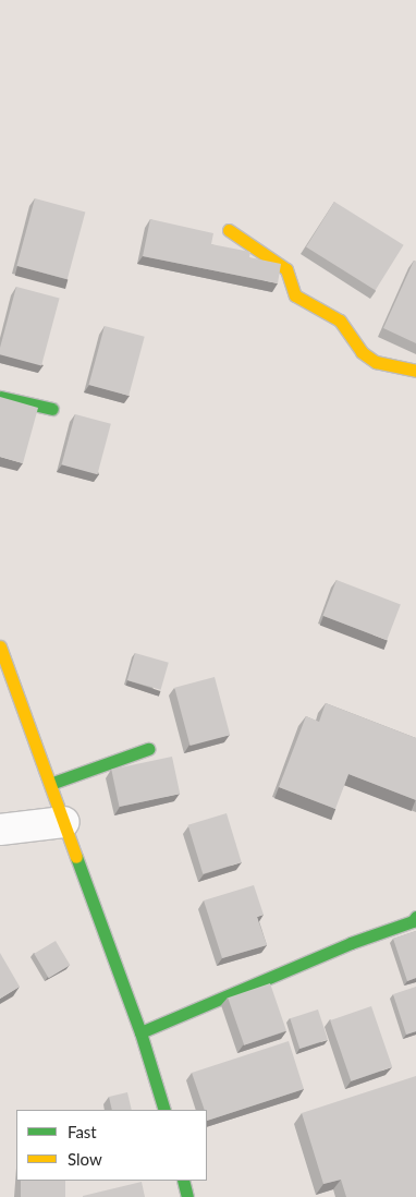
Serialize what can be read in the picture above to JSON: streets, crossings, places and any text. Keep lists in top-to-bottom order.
{
  "legend": ["Fast", "Slow"]
}
